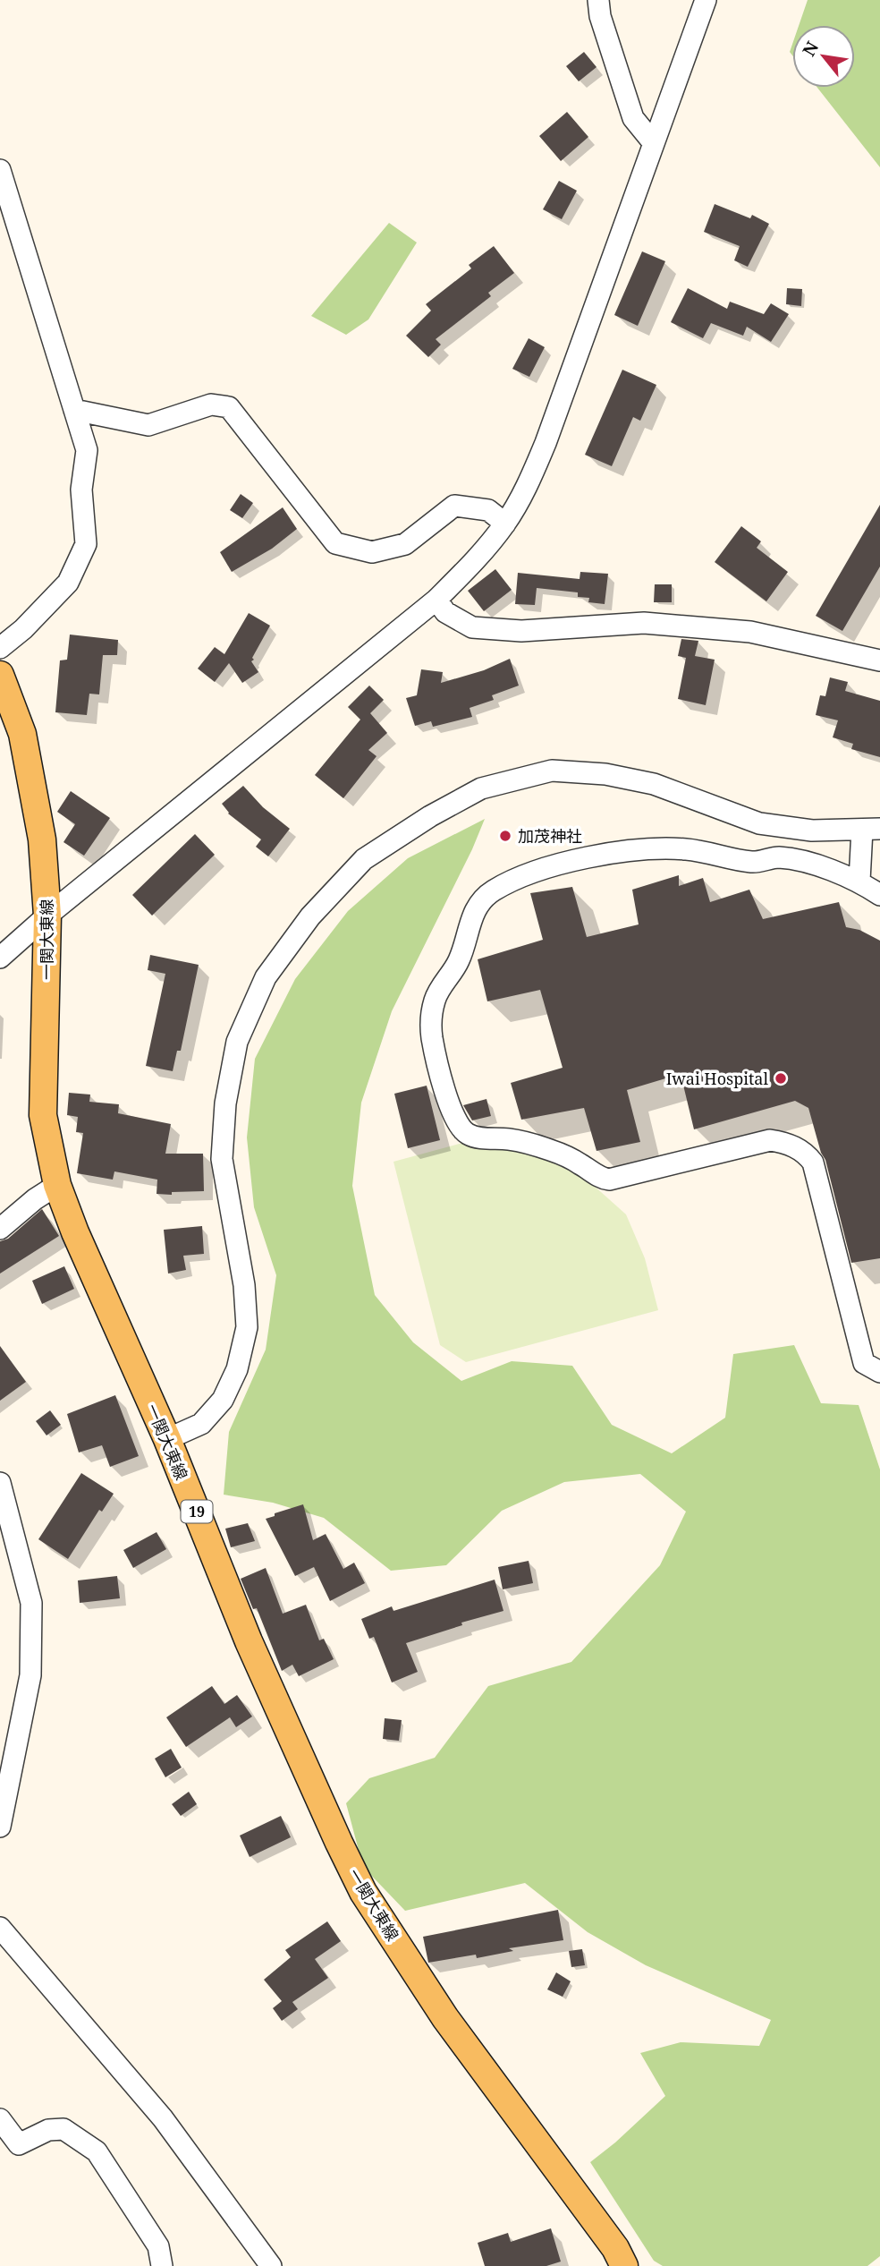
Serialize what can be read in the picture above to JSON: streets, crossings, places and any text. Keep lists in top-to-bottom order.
{
  "streets": {
    "main road": ["一関大東線", "19"]
  },
  "places": ["加茂神社", "Iwai Hospital"],
  "north": "top left"
}
